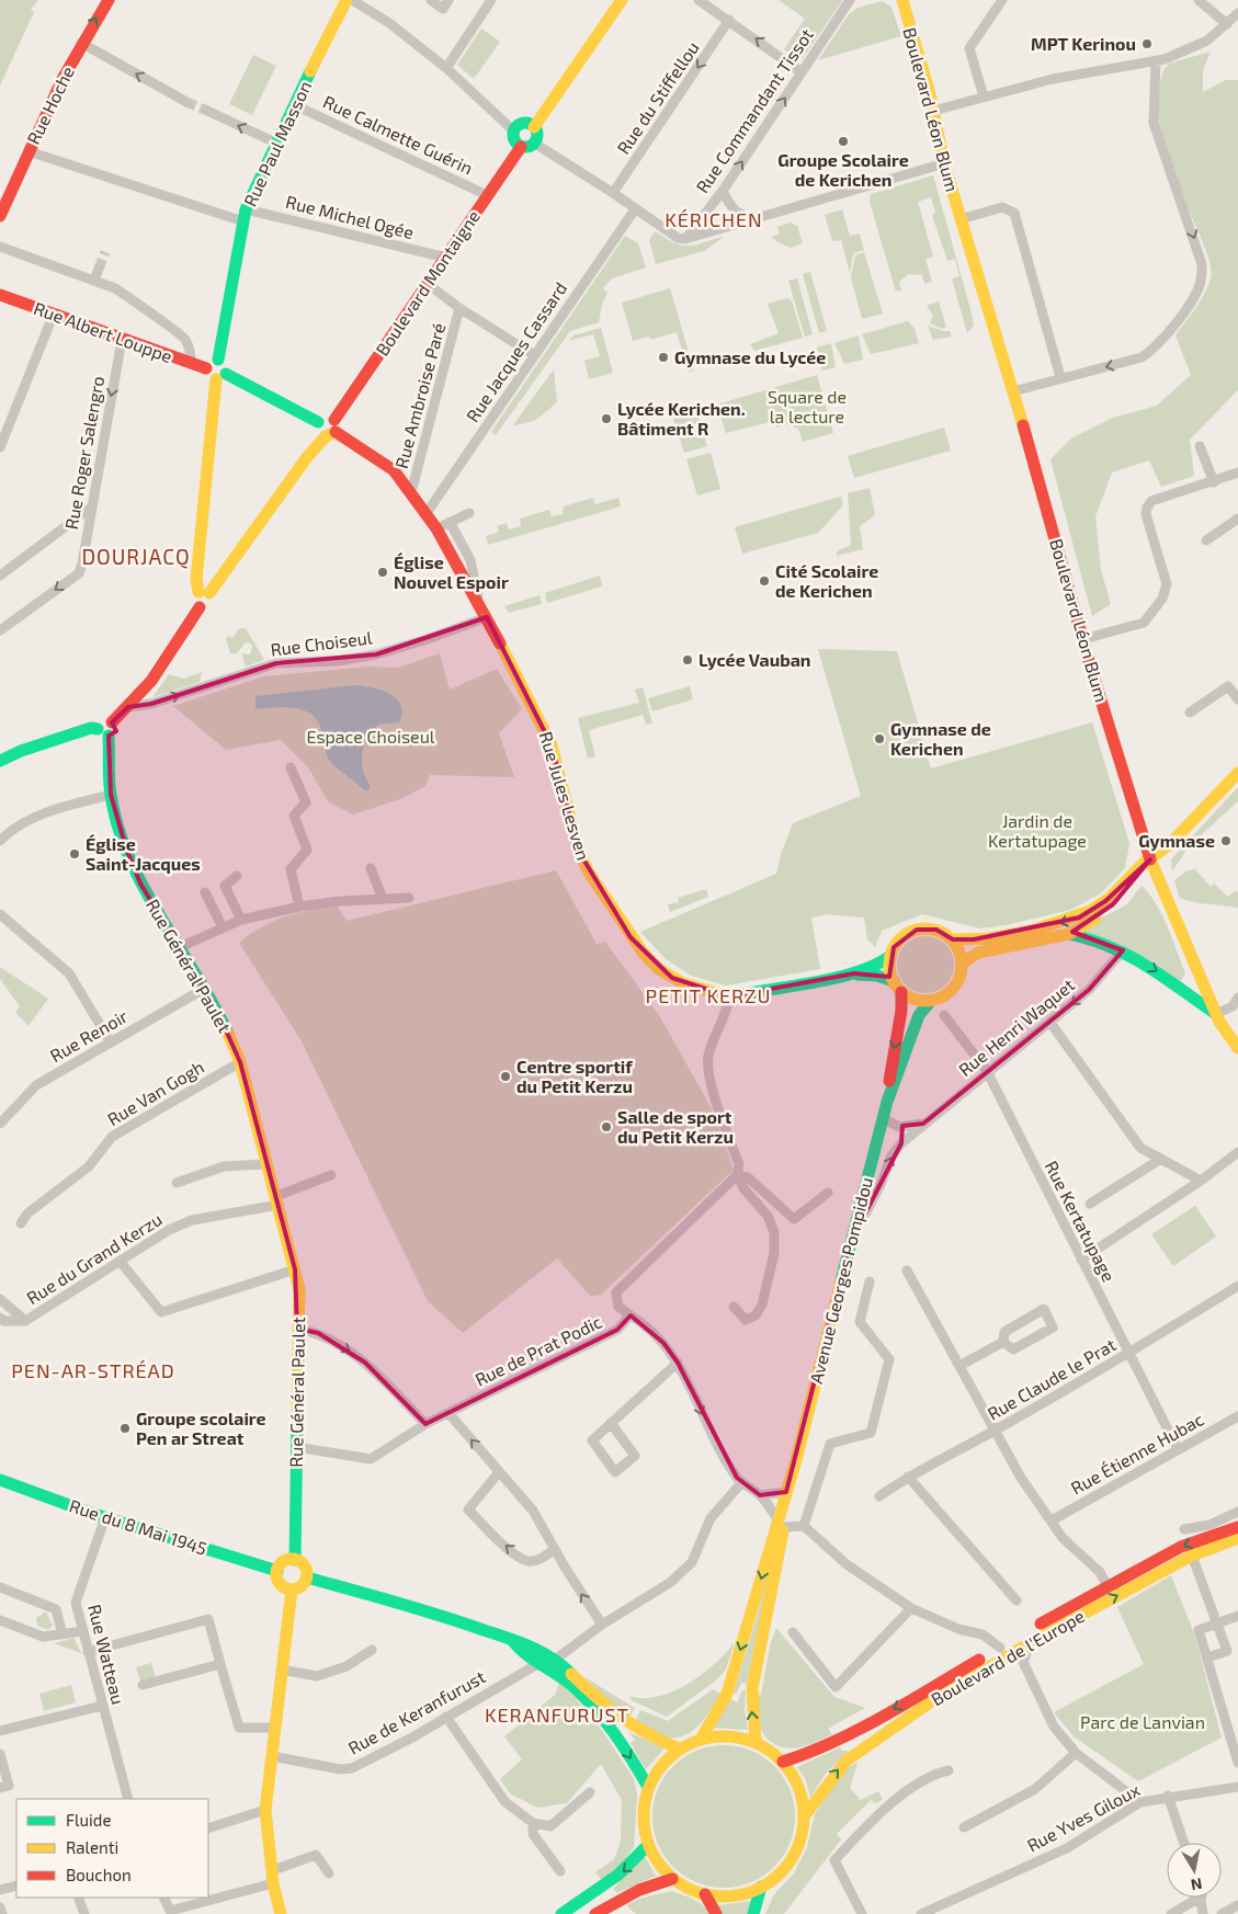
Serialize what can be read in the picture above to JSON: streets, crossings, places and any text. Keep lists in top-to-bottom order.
{
  "streets": {
    "main road": [
      "Rue Hoche",
      "Boulevard Léon Blum",
      "Rue Paul Masson",
      "Boulevard Montaigne",
      "Rue Albert Louppe",
      "Rue Jules Lesven",
      "Rue Général Paulet",
      "Avenue Georges Pompidou",
      "Rue du 8 Mai 1945",
      "Boulevard de l'Europe"
    ],
    "street": [
      "Rue du Stiffellou",
      "Rue Commandant Tissot",
      "Rue Calmette Guérin",
      "Rue Michel Ogée",
      "Rue Jacques Cassard",
      "Rue Ambroise Paré",
      "Rue Roger Salengro",
      "Rue Choiseul",
      "Rue Henri Waquet",
      "Rue Renoir",
      "Rue Van Gogh",
      "Rue Kertatupage",
      "Rue du Grand Kerzu",
      "Rue de Prat Podic",
      "Rue Claude le Prat",
      "Rue Étienne Hubac",
      "Rue Watteau",
      "Rue de Keranfurust",
      "Rue Yves Giloux"
    ]
  },
  "crossings": [
    ["Rue Hoche", "Rue Michel Ogée"],
    ["Rue Calmette Guérin", "Rue Paul Masson"],
    ["Rue Calmette Guérin", "Boulevard Montaigne"],
    ["Rue Paul Masson", "Rue Michel Ogée"],
    ["Rue Paul Masson", "Rue Albert Louppe"],
    ["Rue Paul Masson", "Rue Jules Lesven"],
    ["Rue Michel Ogée", "Boulevard Montaigne"],
    ["Boulevard Montaigne", "Rue Jules Lesven"],
    ["Rue Albert Louppe", "Rue Roger Salengro"],
    ["Rue Albert Louppe", "Rue Jules Lesven"],
    ["Rue Jacques Cassard", "Rue Jules Lesven"],
    ["Rue Ambroise Paré", "Rue Jules Lesven"],
    ["Rue Choiseul", "Rue Jules Lesven"],
    ["Rue Jules Lesven", "Avenue Georges Pompidou"],
    ["Rue Général Paulet", "Rue Renoir"],
    ["Rue Général Paulet", "Rue Van Gogh"],
    ["Rue Général Paulet", "Rue du Grand Kerzu"],
    ["Rue Général Paulet", "Rue de Prat Podic"],
    ["Rue Général Paulet", "Rue du 8 Mai 1945"],
    ["Rue Henri Waquet", "Rue Kertatupage"],
    ["Rue Henri Waquet", "Avenue Georges Pompidou"],
    ["Rue Kertatupage", "Rue Claude le Prat"],
    ["Rue Kertatupage", "Rue Étienne Hubac"],
    ["Avenue Georges Pompidou", "Boulevard de l'Europe"],
    ["Rue du 8 Mai 1945", "Rue Watteau"]
  ],
  "one_way": [
    "Rue du Stiffellou",
    "Rue Commandant Tissot",
    "Rue Roger Salengro",
    "Rue Choiseul"
  ],
  "districts": [
    "KÉRICHEN",
    "DOURJACQ",
    "PETIT KERZU",
    "PEN-AR-STRÉAD",
    "KERANFURUST"
  ],
  "parks": [
    "Square de la lecture",
    "Espace Choiseul",
    "Jardin de Kertatupage",
    "Parc de Lanvian"
  ],
  "places": [
    "MPT Kerinou",
    "Groupe Scolaire de Kerichen",
    "Gymnase du Lycée",
    "Lycée Kerichen. Bâtiment R",
    "Église Nouvel Espoir",
    "Cité Scolaire de Kerichen",
    "Lycée Vauban",
    "Gymnase de Kerichen",
    "Gymnase",
    "Église Saint-Jacques",
    "Centre sportif du Petit Kerzu",
    "Salle de sport du Petit Kerzu",
    "Groupe scolaire Pen ar Streat"
  ],
  "legend": ["Fluide", "Ralenti", "Bouchon"],
  "north": "bottom"
}
